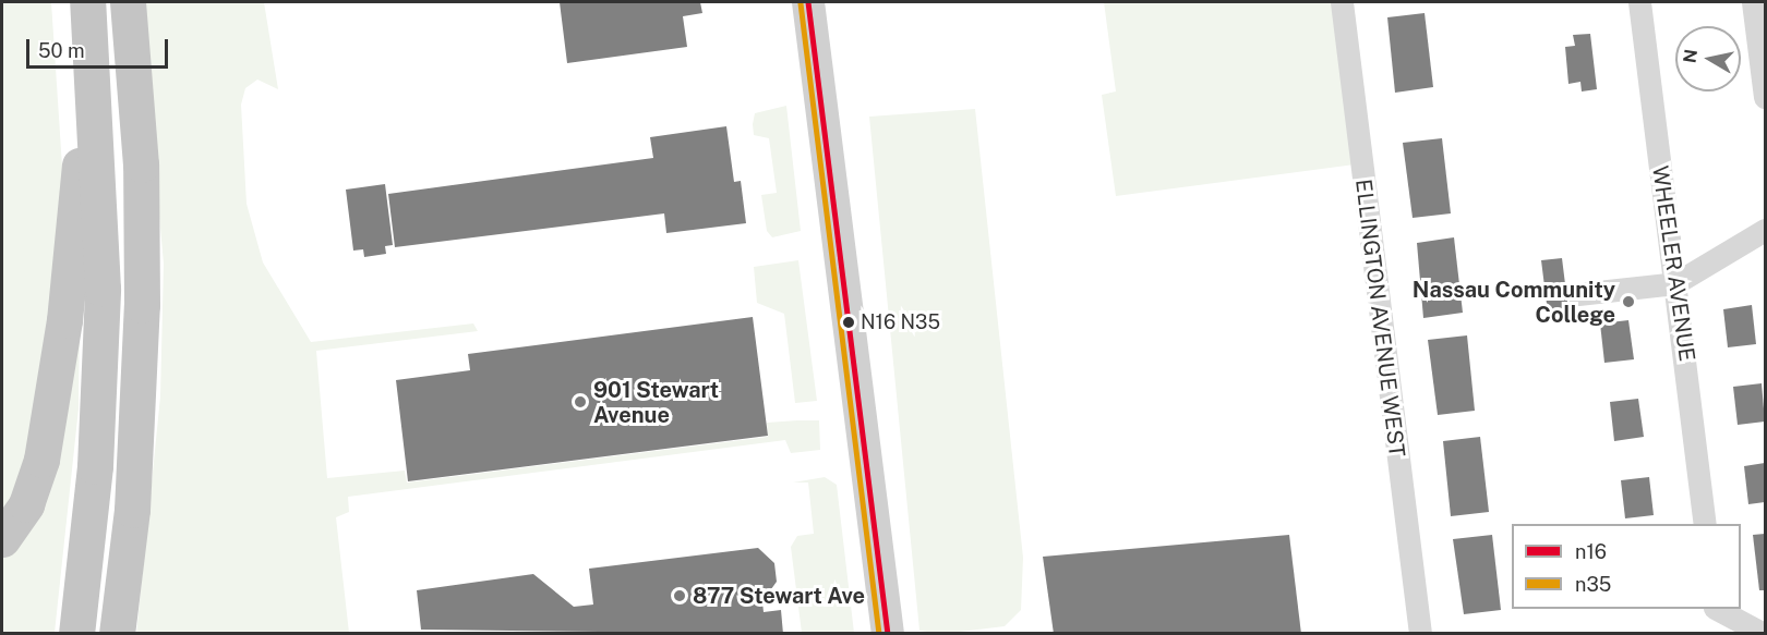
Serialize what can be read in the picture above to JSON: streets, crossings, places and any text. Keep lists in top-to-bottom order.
{
  "streets": {
    "street": ["WHEELER AVENUE", "ELLINGTON AVENUE WEST"]
  },
  "places": [
    "Nassau Community College",
    "N16 N35",
    "901 Stewart Avenue",
    "877 Stewart Ave"
  ],
  "lines": ["transit line n16", "transit line n35"],
  "legend": ["n16", "n35"],
  "scale_bar": "50 m",
  "north": "left"
}
